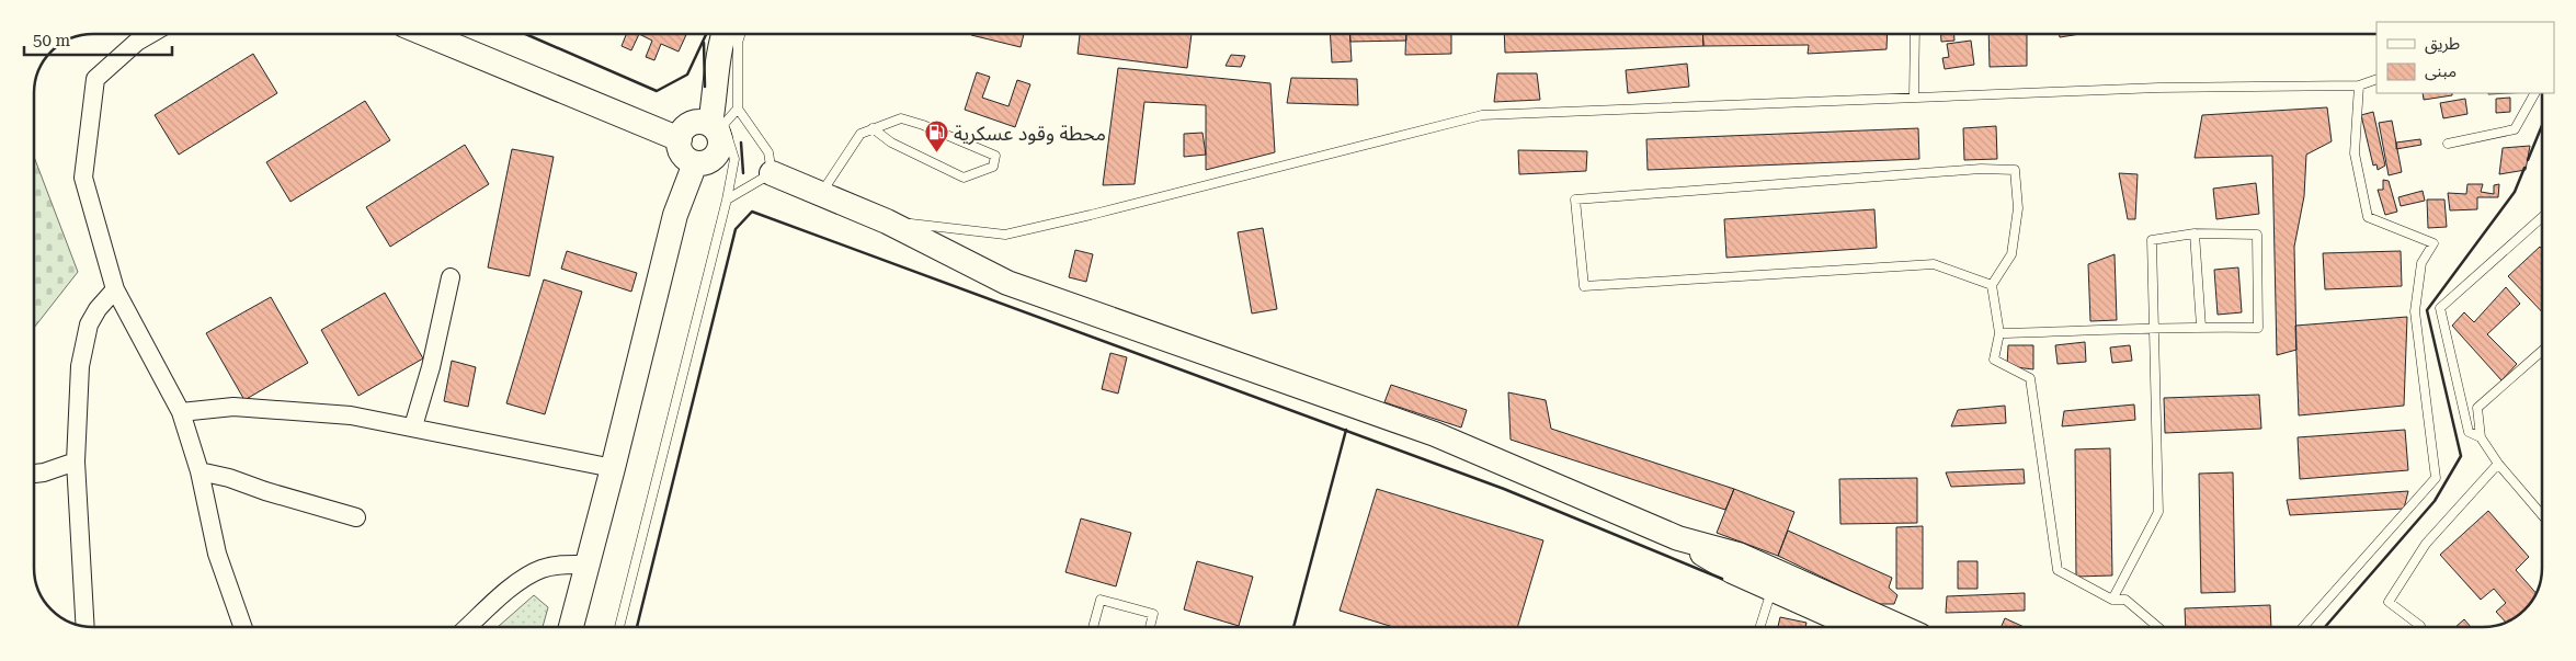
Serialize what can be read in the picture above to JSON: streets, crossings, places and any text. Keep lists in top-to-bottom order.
{
  "places": {
    "fuel station": ["محطة وقود عسكرية"]
  },
  "legend": ["طريق", "مبنى"],
  "scale_bar": "50 m"
}
